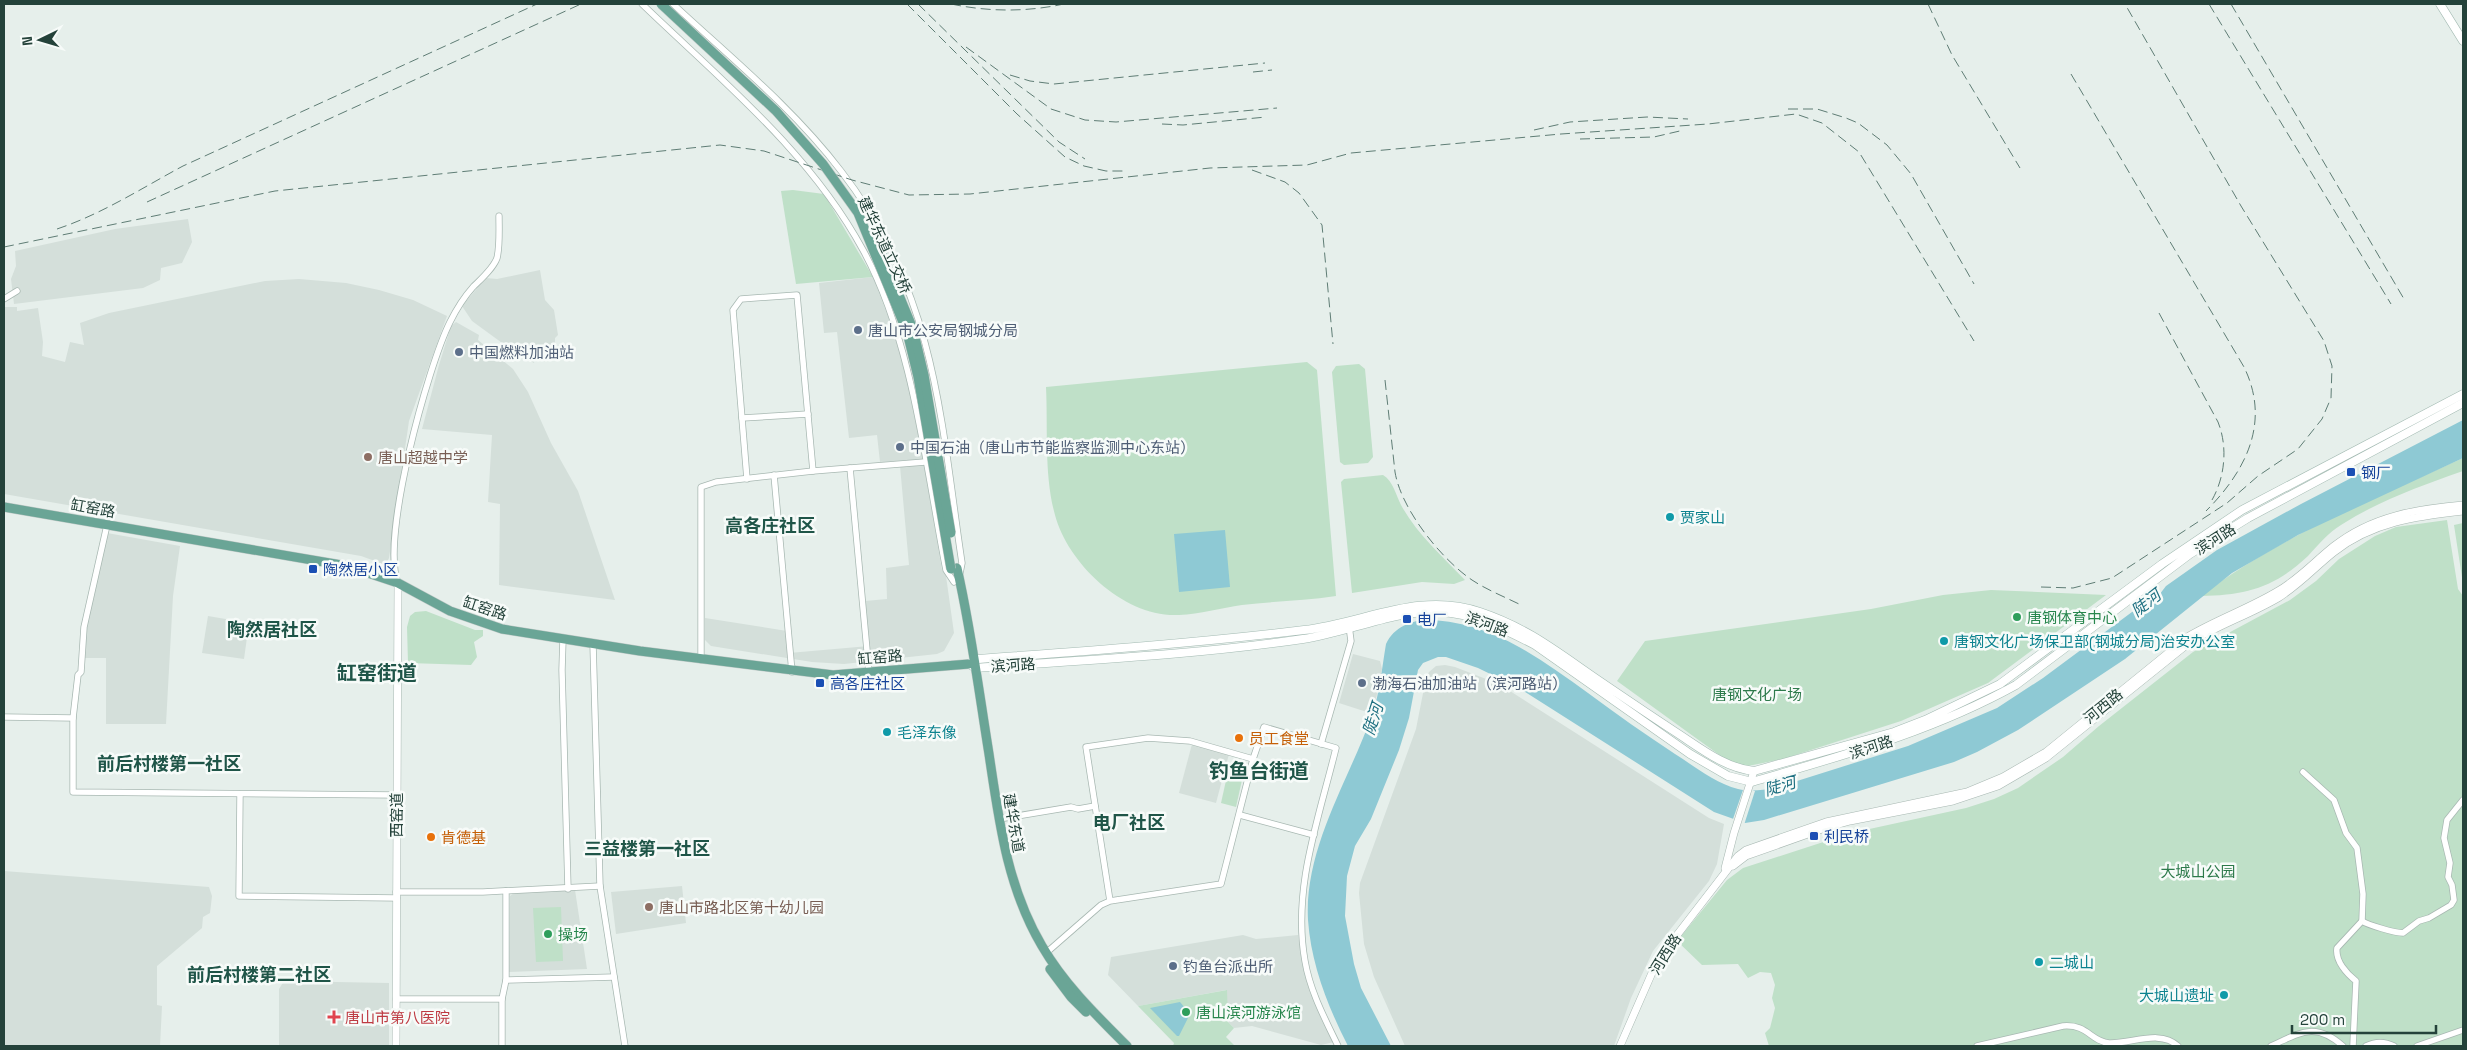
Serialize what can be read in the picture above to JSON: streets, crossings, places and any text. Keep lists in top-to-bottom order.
{
  "streets": {
    "main road": [
      "建华东道立交桥",
      "缸窑路",
      "滨河路",
      "建华东道"
    ],
    "street": ["河西路", "西窑道"]
  },
  "crossings": [
    ["建华东道立交桥", "建华东道"],
    ["缸窑路", "滨河路"],
    ["缸窑路", "西窑道"],
    ["缸窑路", "建华东道"],
    ["滨河路", "建华东道"]
  ],
  "districts": [
    "高各庄社区",
    "陶然居社区",
    "缸窑街道",
    "前后村楼第一社区",
    "钓鱼台街道",
    "电厂社区",
    "三益楼第一社区",
    "前后村楼第二社区"
  ],
  "water": ["陡河"],
  "parks": ["唐钢文化广场", "大城山公园"],
  "places": {
    "other": [
      "唐山市公安局钢城分局",
      "中国燃料加油站",
      "中国石油（唐山市节能监察监测中心东站）",
      "唐山超越中学",
      "贾家山",
      "唐钢体育中心",
      "唐钢文化广场保卫部(钢城分局)治安办公室",
      "渤海石油加油站（滨河路站）",
      "毛泽东像",
      "员工食堂",
      "肯德基",
      "唐山市路北区第十幼儿园",
      "操场",
      "二城山",
      "钓鱼台派出所",
      "大城山遗址",
      "唐山滨河游泳馆"
    ],
    "transit": [
      "钢厂",
      "陶然居小区",
      "电厂",
      "高各庄社区",
      "利民桥"
    ],
    "health": ["唐山市第八医院"]
  },
  "scale_bar": "200 m",
  "north": "left"
}
